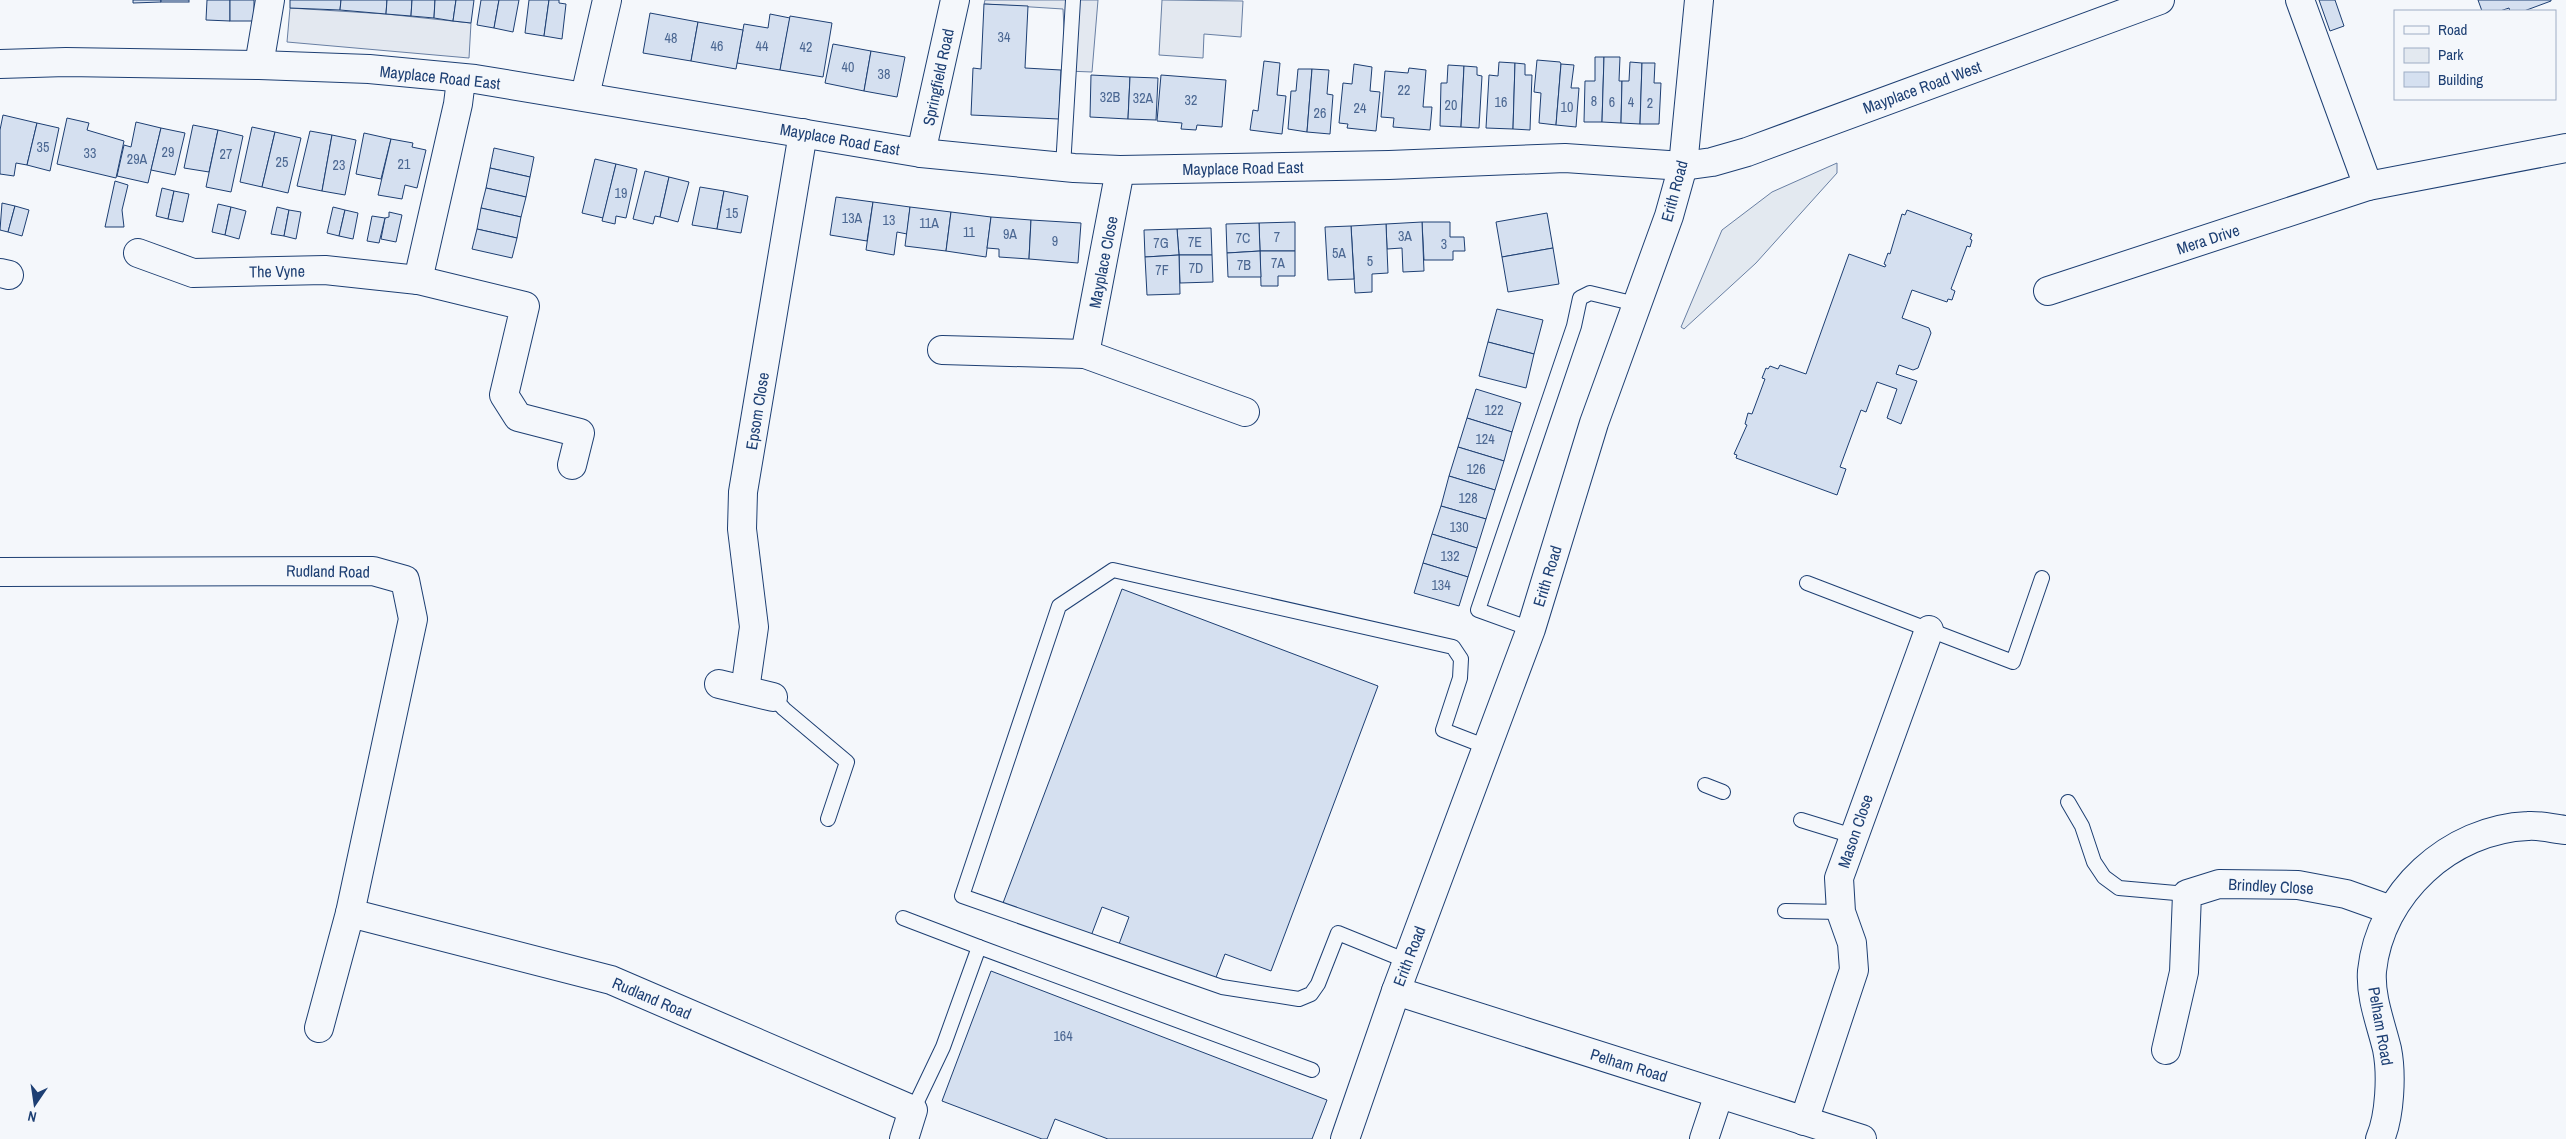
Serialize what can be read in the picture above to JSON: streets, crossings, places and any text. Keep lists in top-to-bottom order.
{
  "streets": {
    "street": [
      "Mayplace Road East",
      "Springfield Road",
      "Mayplace Road West",
      "Erith Road",
      "Mera Drive",
      "Mayplace Close",
      "The Vyne",
      "Epsom Close",
      "Rudland Road",
      "Mason Close",
      "Brindley Close",
      "Pelham Road"
    ]
  },
  "crossings": [
    ["Mayplace Road East", "Springfield Road"],
    ["Mayplace Road East", "Mayplace Road West"],
    ["Mayplace Road East", "Erith Road"],
    ["Mayplace Road East", "Mayplace Close"],
    ["Mayplace Road East", "Epsom Close"],
    ["Mayplace Road West", "Erith Road"],
    ["Erith Road", "Pelham Road"],
    ["Mason Close", "Pelham Road"],
    ["Brindley Close", "Pelham Road"]
  ],
  "house_numbers": [
    "34",
    "48",
    "46",
    "44",
    "42",
    "40",
    "38",
    "22",
    "32B",
    "32A",
    "32",
    "8",
    "16",
    "6",
    "4",
    "2",
    "20",
    "10",
    "24",
    "26",
    "35",
    "29",
    "33",
    "27",
    "29A",
    "25",
    "21",
    "23",
    "19",
    "15",
    "13A",
    "13",
    "11A",
    "11",
    "9A",
    "3A",
    "7",
    "7C",
    "9",
    "7E",
    "7G",
    "3",
    "5A",
    "5",
    "7A",
    "7B",
    "7D",
    "7F",
    "122",
    "124",
    "126",
    "128",
    "130",
    "132",
    "134",
    "164"
  ],
  "legend": ["Road", "Park", "Building"],
  "north": "bottom"
}
